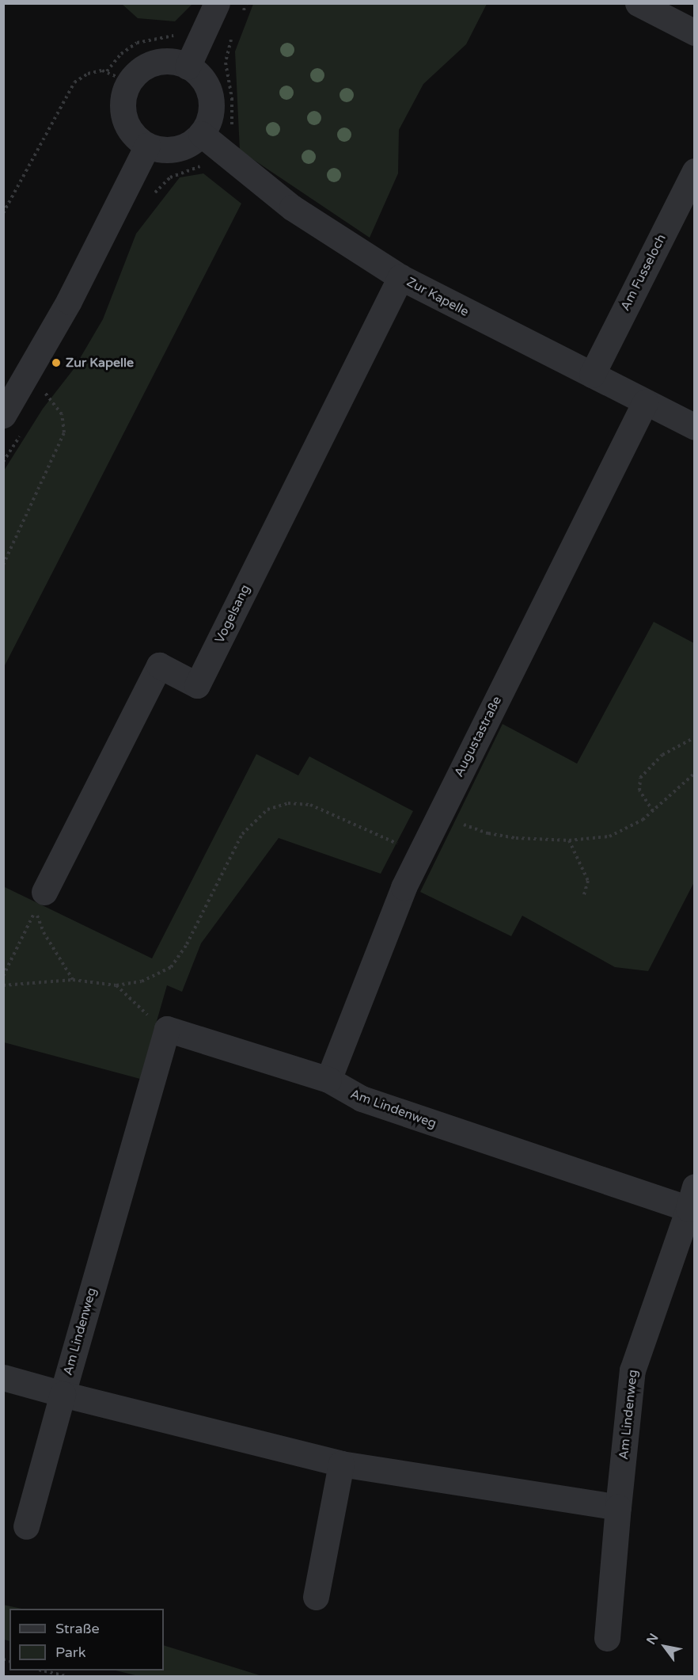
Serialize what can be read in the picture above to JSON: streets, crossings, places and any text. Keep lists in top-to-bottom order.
{
  "streets": {
    "street": [
      "Am Fusseloch",
      "Zur Kapelle",
      "Vogelsang",
      "Augustastraße",
      "Am Lindenweg"
    ]
  },
  "crossings": [
    ["Am Fusseloch", "Zur Kapelle"],
    ["Zur Kapelle", "Vogelsang"],
    ["Zur Kapelle", "Augustastraße"],
    ["Augustastraße", "Am Lindenweg"]
  ],
  "places": ["Zur Kapelle"],
  "legend": ["Straße", "Park"],
  "north": "top left"
}
